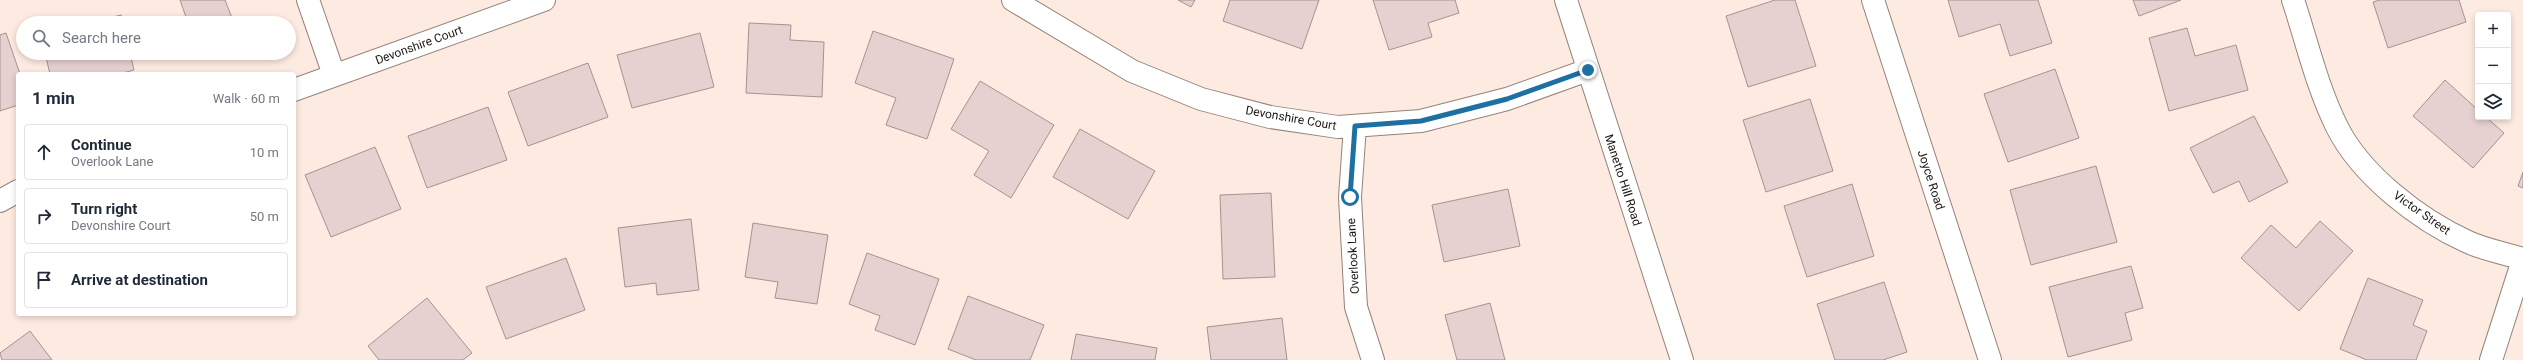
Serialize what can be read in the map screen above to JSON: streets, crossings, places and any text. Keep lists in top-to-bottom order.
{
  "streets": {
    "street": [
      "Devonshire Court",
      "Manetto Hill Road",
      "Joyce Road",
      "Victor Street",
      "Overlook Lane"
    ]
  },
  "crossings": [
    ["Devonshire Court", "Manetto Hill Road"],
    ["Devonshire Court", "Overlook Lane"]
  ],
  "page": {
    "map_buttons": ["+", "−"],
    "search": "Search here",
    "heading": ["1 min", "Walk · 60 m"],
    "list": [
      ["Continue", "Overlook Lane", "10 m"],
      ["Turn right", "Devonshire Court", "50 m"],
      "Arrive at destination"
    ]
  }
}
